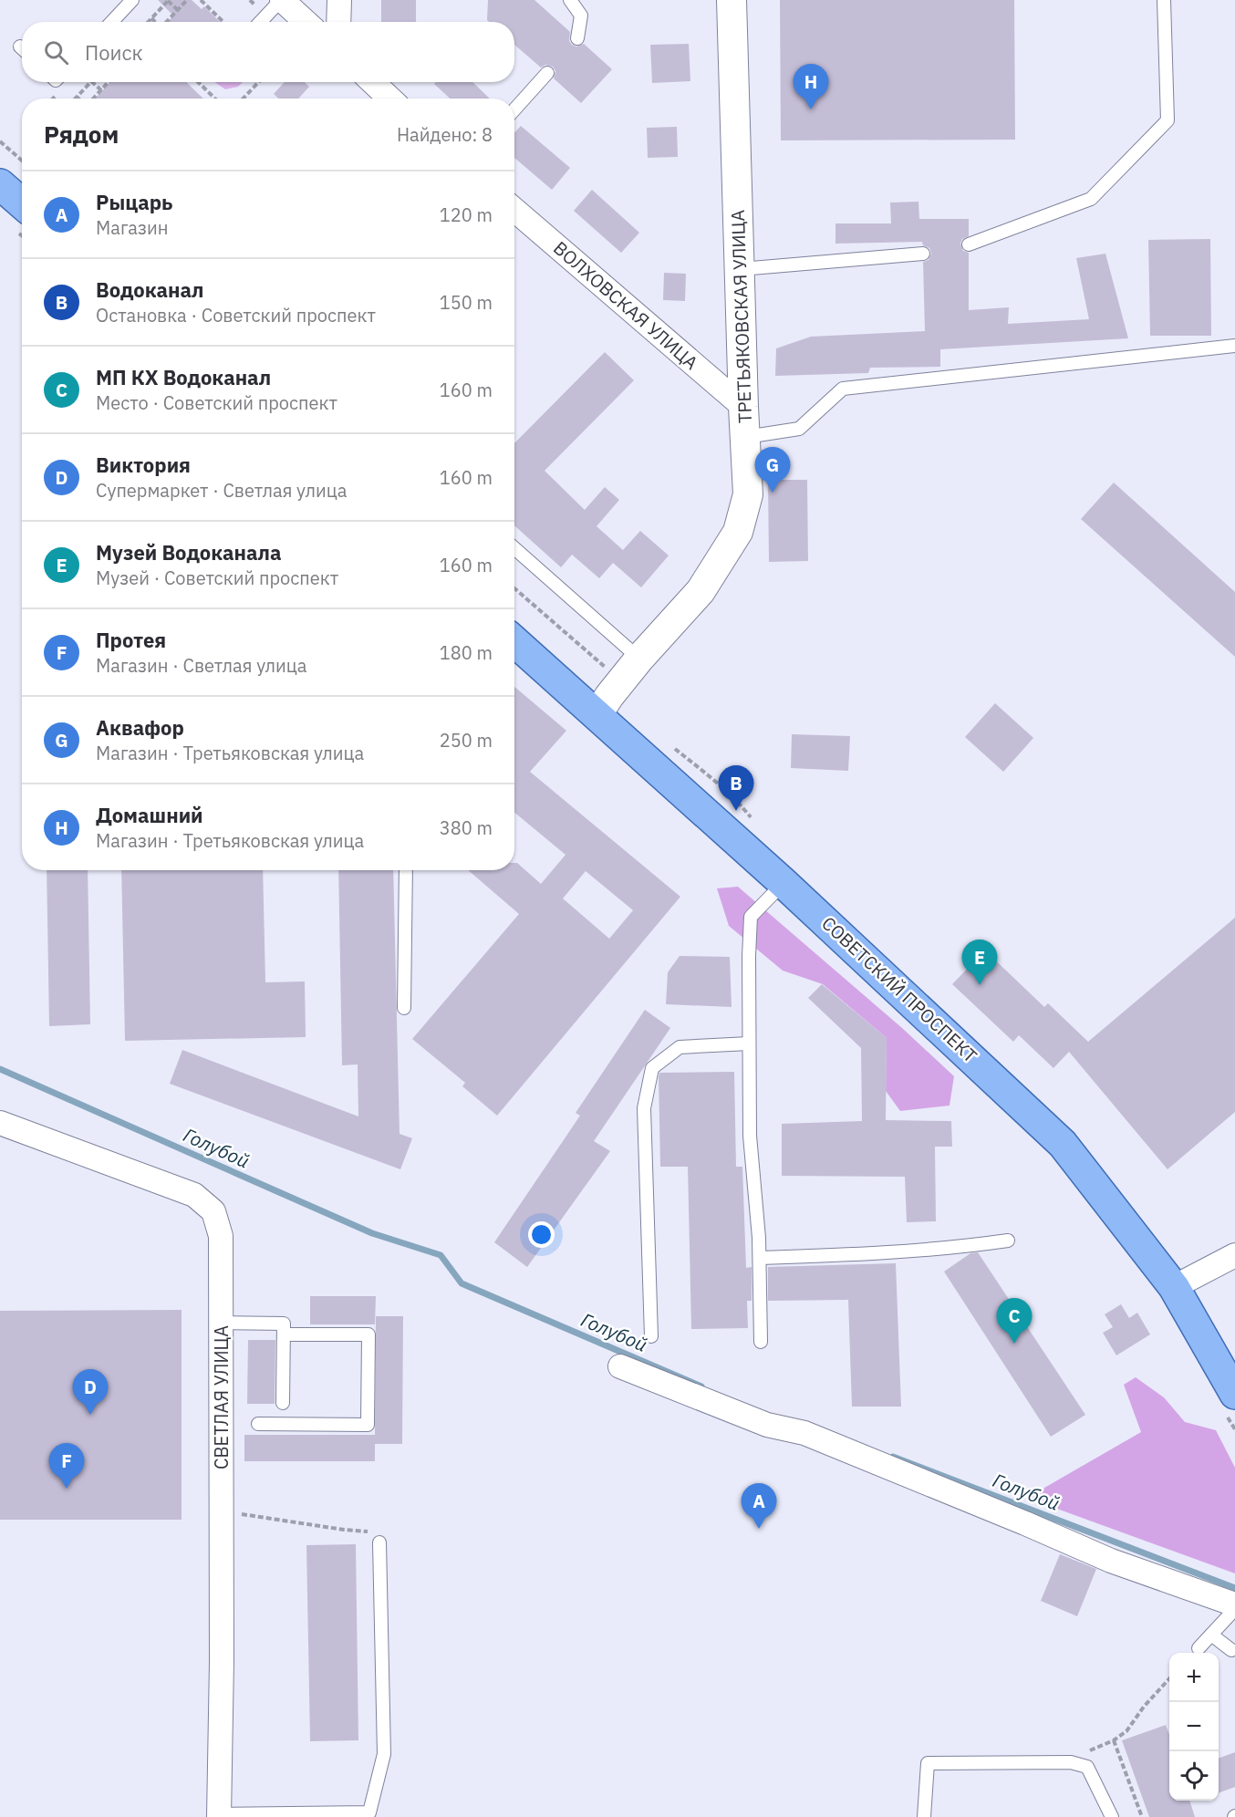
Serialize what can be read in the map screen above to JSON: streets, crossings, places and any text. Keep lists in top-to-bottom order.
{
  "streets": {
    "main road": ["СОВЕТСКИЙ ПРОСПЕКТ"],
    "street": ["ВОЛХОВСКАЯ УЛИЦА", "ТРЕТЬЯКОВСКАЯ УЛИЦА", "СВЕТЛАЯ УЛИЦА"]
  },
  "crossings": [
    ["ВОЛХОВСКАЯ УЛИЦА", "ТРЕТЬЯКОВСКАЯ УЛИЦА"],
    ["ТРЕТЬЯКОВСКАЯ УЛИЦА", "СОВЕТСКИЙ ПРОСПЕКТ"]
  ],
  "water": ["Голубой"],
  "page": {
    "search": "Поиск",
    "pins": [
      "H",
      "G",
      "B",
      "E",
      "C",
      "D",
      "F",
      "A"
    ],
    "heading": ["Рядом", "Найдено: 8"],
    "list": [
      {
        "mark": "A",
        "name": "Рыцарь",
        "note": "Магазин",
        "value": "120 m"
      },
      {
        "mark": "B",
        "name": "Водоканал",
        "note": "Остановка · Советский проспект",
        "value": "150 m"
      },
      {
        "mark": "C",
        "name": "МП КХ Водоканал",
        "note": "Место · Советский проспект",
        "value": "160 m"
      },
      {
        "mark": "D",
        "name": "Виктория",
        "note": "Супермаркет · Светлая улица",
        "value": "160 m"
      },
      {
        "mark": "E",
        "name": "Музей Водоканала",
        "note": "Музей · Советский проспект",
        "value": "160 m"
      },
      {
        "mark": "F",
        "name": "Протея",
        "note": "Магазин · Светлая улица",
        "value": "180 m"
      },
      {
        "mark": "G",
        "name": "Аквафор",
        "note": "Магазин · Третьяковская улица",
        "value": "250 m"
      },
      {
        "mark": "H",
        "name": "Домашний",
        "note": "Магазин · Третьяковская улица",
        "value": "380 m"
      }
    ],
    "map_buttons": ["+", "−"]
  }
}
